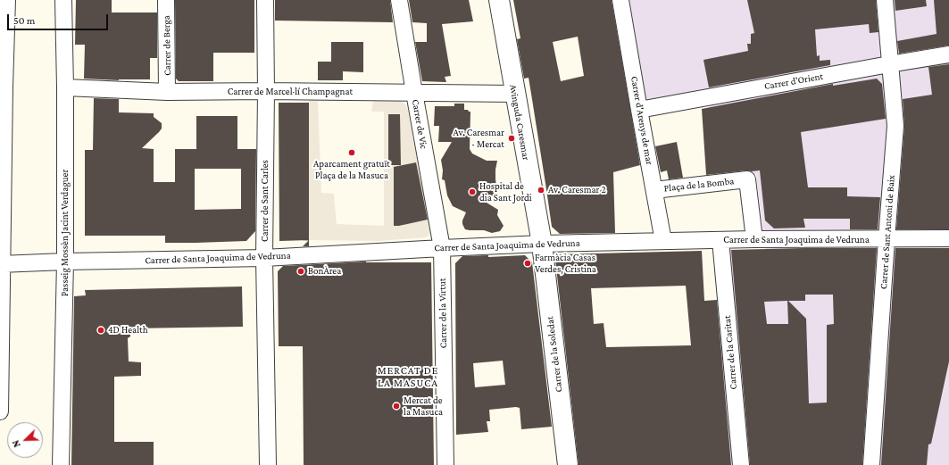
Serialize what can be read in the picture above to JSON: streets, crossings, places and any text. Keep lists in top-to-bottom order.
{
  "streets": {
    "street": [
      "Carrer de Berga",
      "Carrer d'Orient",
      "Carrer de Marcel·lí Champagnat",
      "Carrer d'Arenys de mar",
      "Avinguda Caresmar",
      "Carrer de Vic",
      "Plaça de la Bomba",
      "Carrer de Sant Carles",
      "Carrer de Sant Antoni de Baix",
      "Passeig Mossèn Jacint Verdaguer",
      "Carrer de Santa Joaquima de Vedruna",
      "Carrer de la Virtut",
      "Carrer de la Caritat",
      "Carrer de la Soledat"
    ]
  },
  "crossings": [
    ["Carrer de Berga", "Carrer de Marcel·lí Champagnat"],
    ["Carrer d'Orient", "Carrer d'Arenys de mar"],
    ["Carrer d'Orient", "Carrer de Sant Antoni de Baix"],
    ["Carrer de Marcel·lí Champagnat", "Avinguda Caresmar"],
    ["Carrer de Marcel·lí Champagnat", "Carrer de Vic"],
    ["Carrer de Marcel·lí Champagnat", "Carrer de Sant Carles"],
    ["Carrer de Marcel·lí Champagnat", "Passeig Mossèn Jacint Verdaguer"],
    ["Carrer d'Arenys de mar", "Plaça de la Bomba"],
    ["Carrer d'Arenys de mar", "Carrer de Santa Joaquima de Vedruna"],
    ["Avinguda Caresmar", "Carrer de Santa Joaquima de Vedruna"],
    ["Avinguda Caresmar", "Carrer de la Soledat"],
    ["Carrer de Vic", "Carrer de Santa Joaquima de Vedruna"],
    ["Carrer de Vic", "Carrer de la Virtut"],
    ["Plaça de la Bomba", "Carrer de Santa Joaquima de Vedruna"],
    ["Carrer de Sant Carles", "Carrer de Santa Joaquima de Vedruna"],
    ["Carrer de Sant Antoni de Baix", "Carrer de Santa Joaquima de Vedruna"],
    ["Passeig Mossèn Jacint Verdaguer", "Carrer de Santa Joaquima de Vedruna"],
    ["Carrer de Santa Joaquima de Vedruna", "Carrer de la Virtut"],
    ["Carrer de Santa Joaquima de Vedruna", "Carrer de la Caritat"],
    ["Carrer de Santa Joaquima de Vedruna", "Carrer de la Soledat"]
  ],
  "districts": ["MERCAT DE LA MASUCA"],
  "places": [
    "Av. Caresmar - Mercat",
    "Aparcament gratuït Plaça de la Masuca",
    "Av. Caresmar 2",
    "Hospital de dia Sant Jordi",
    "Farmàcia Casas Verdes, Cristina",
    "BonÀrea",
    "4D Health",
    "Mercat de la Masuca"
  ],
  "scale_bar": "50 m",
  "north": "bottom left"
}
